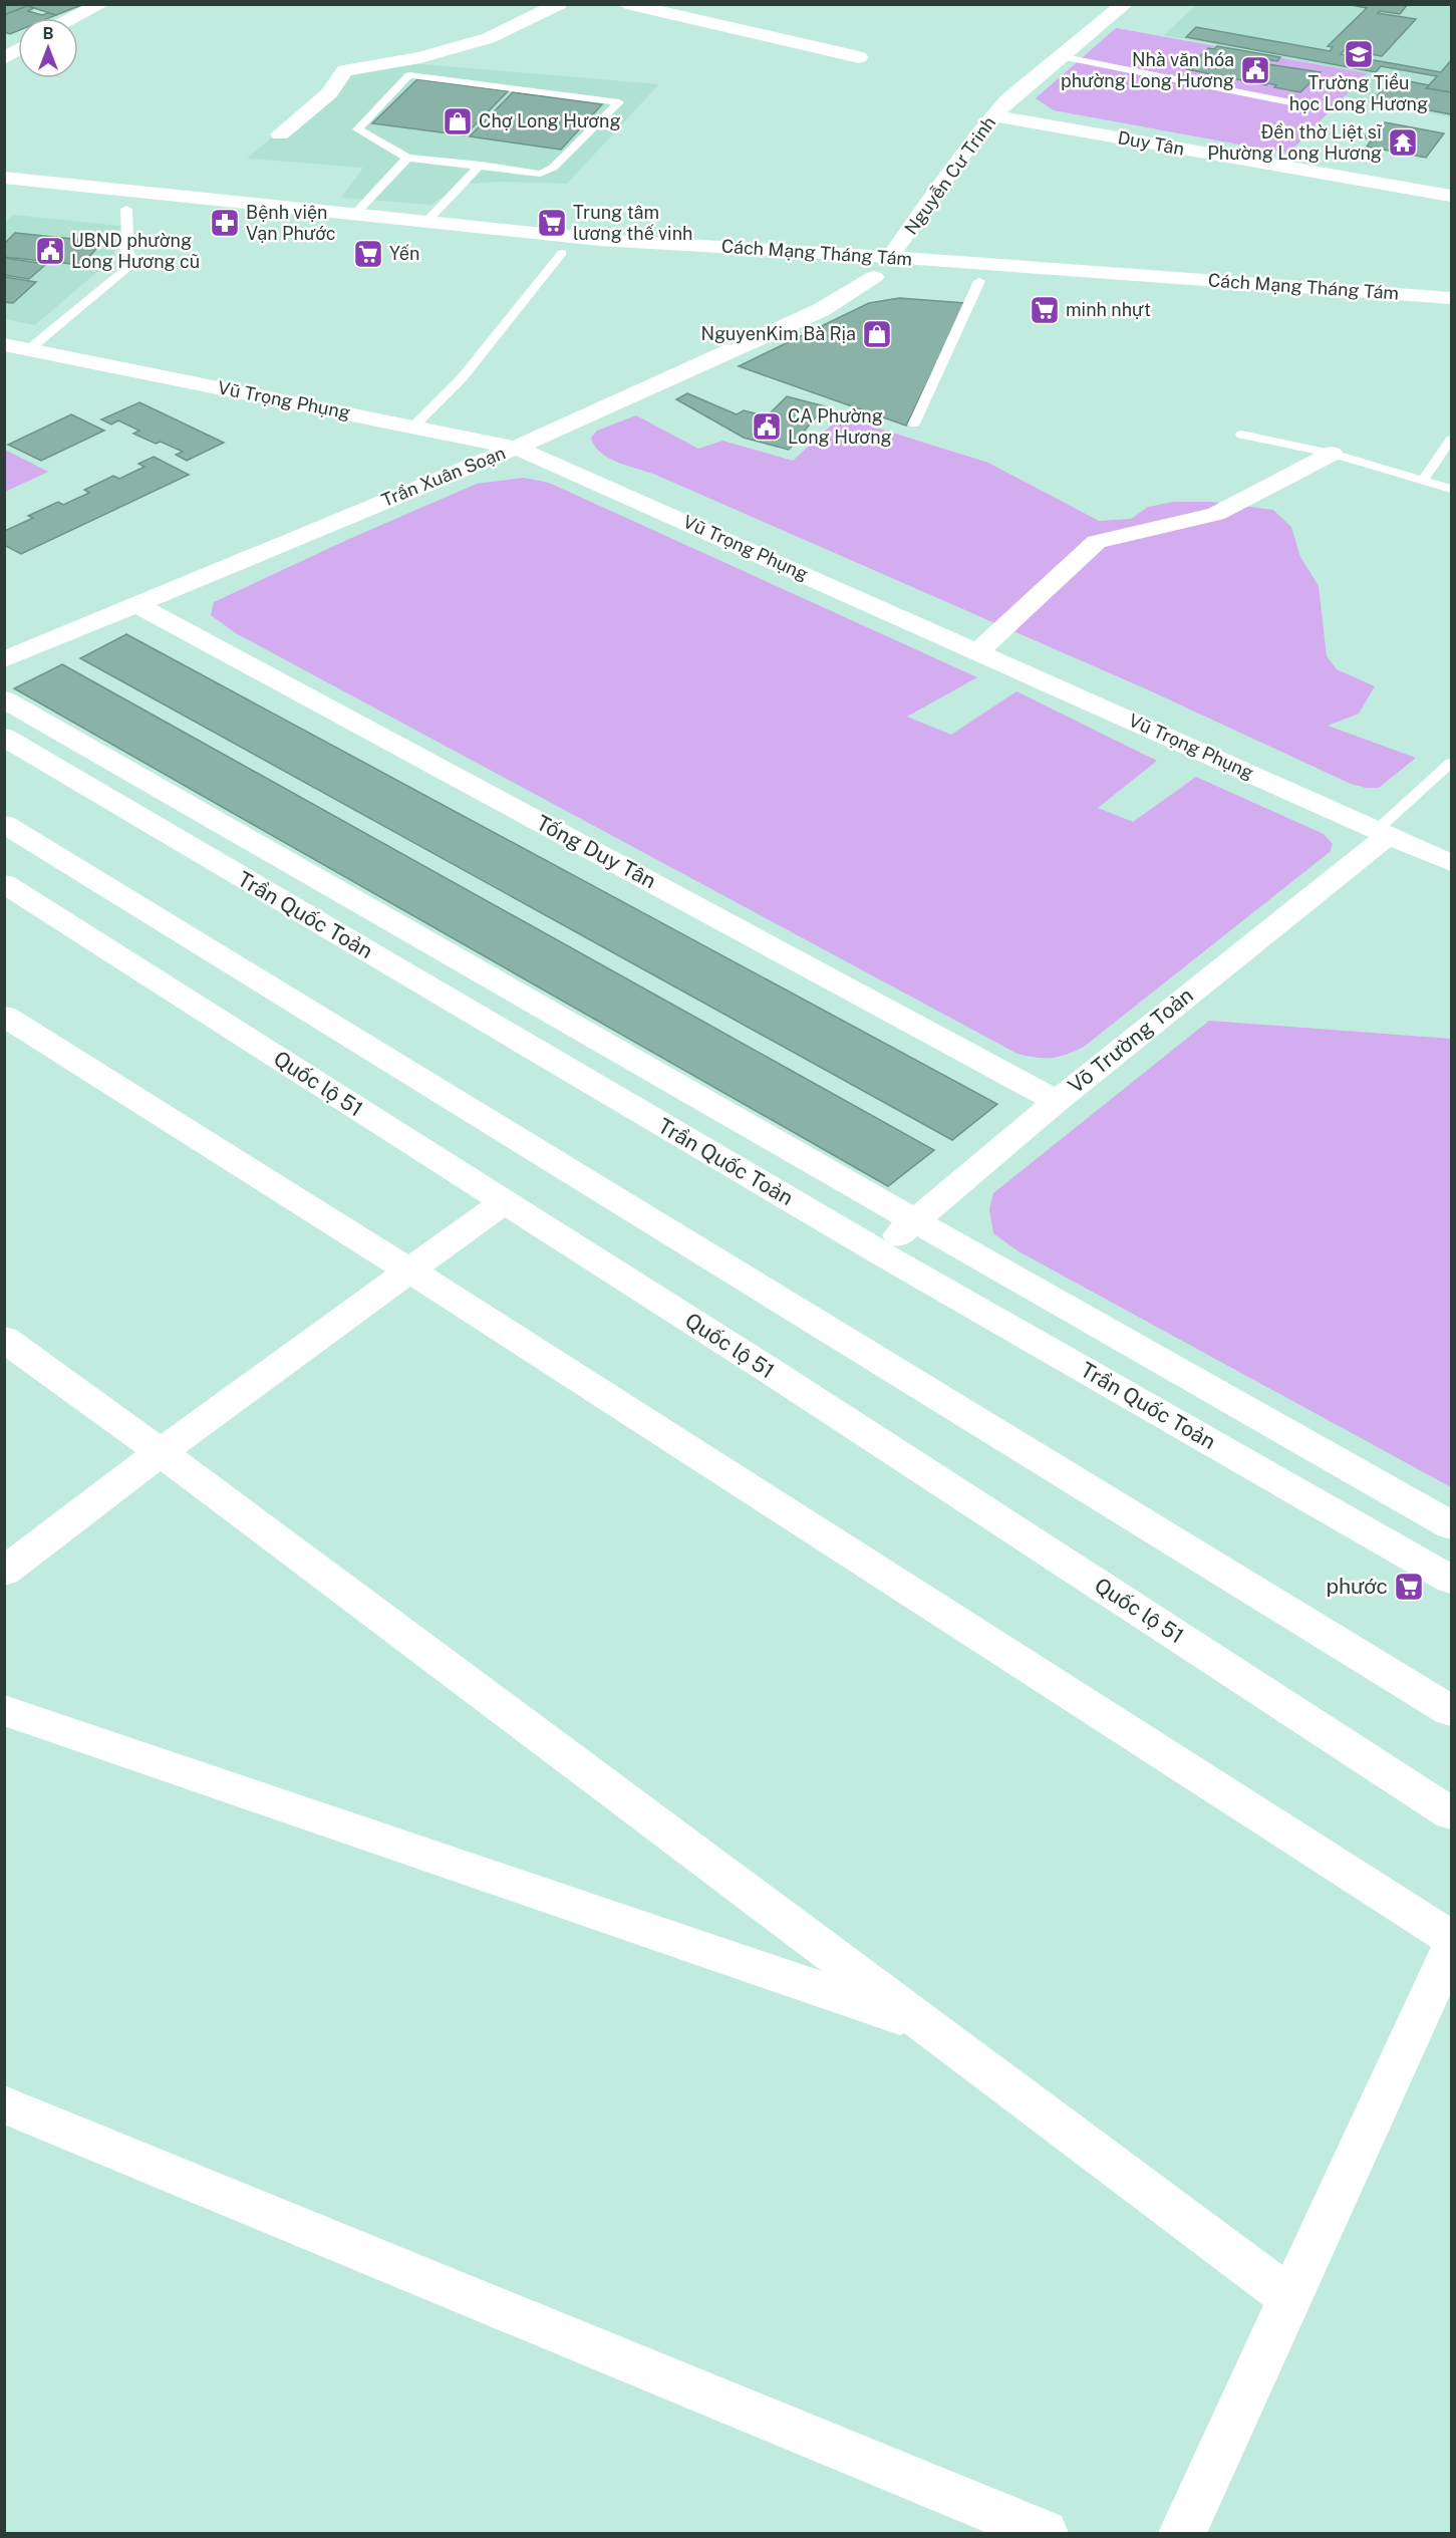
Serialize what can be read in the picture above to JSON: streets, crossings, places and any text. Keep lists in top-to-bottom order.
{
  "streets": {
    "main road": [
      "Duy Tân",
      "Nguyễn Cư Trinh",
      "Cách Mạng Tháng Tám",
      "Vũ Trọng Phụng",
      "Trần Xuân Soạn",
      "Tống Duy Tân",
      "Trần Quốc Toản",
      "Võ Trường Toản",
      "Quốc lộ 51"
    ]
  },
  "crossings": [
    ["Duy Tân", "Nguyễn Cư Trinh"],
    ["Nguyễn Cư Trinh", "Cách Mạng Tháng Tám"],
    ["Nguyễn Cư Trinh", "Trần Xuân Soạn"],
    ["Cách Mạng Tháng Tám", "Trần Xuân Soạn"],
    ["Vũ Trọng Phụng", "Trần Xuân Soạn"],
    ["Vũ Trọng Phụng", "Võ Trường Toản"],
    ["Trần Xuân Soạn", "Tống Duy Tân"],
    ["Tống Duy Tân", "Võ Trường Toản"],
    ["Trần Quốc Toản", "Võ Trường Toản"]
  ],
  "places": {
    "school or university": ["Trường Tiểu học Long Hương"],
    "public building": ["Nhà văn hóa phường Long Hương", "UBND phường Long Hương cũ", "CA Phường Long Hương"],
    "shop": ["Chợ Long Hương", "NguyenKim Bà Rịa"],
    "temple": ["Đền thờ Liệt sĩ Phường Long Hương"],
    "pharmacy": ["Bệnh viện Vạn Phước"],
    "supermarket": [
      "Trung tâm lương thế vinh",
      "Yến",
      "minh nhựt",
      "phước"
    ]
  },
  "north": "top"
}
